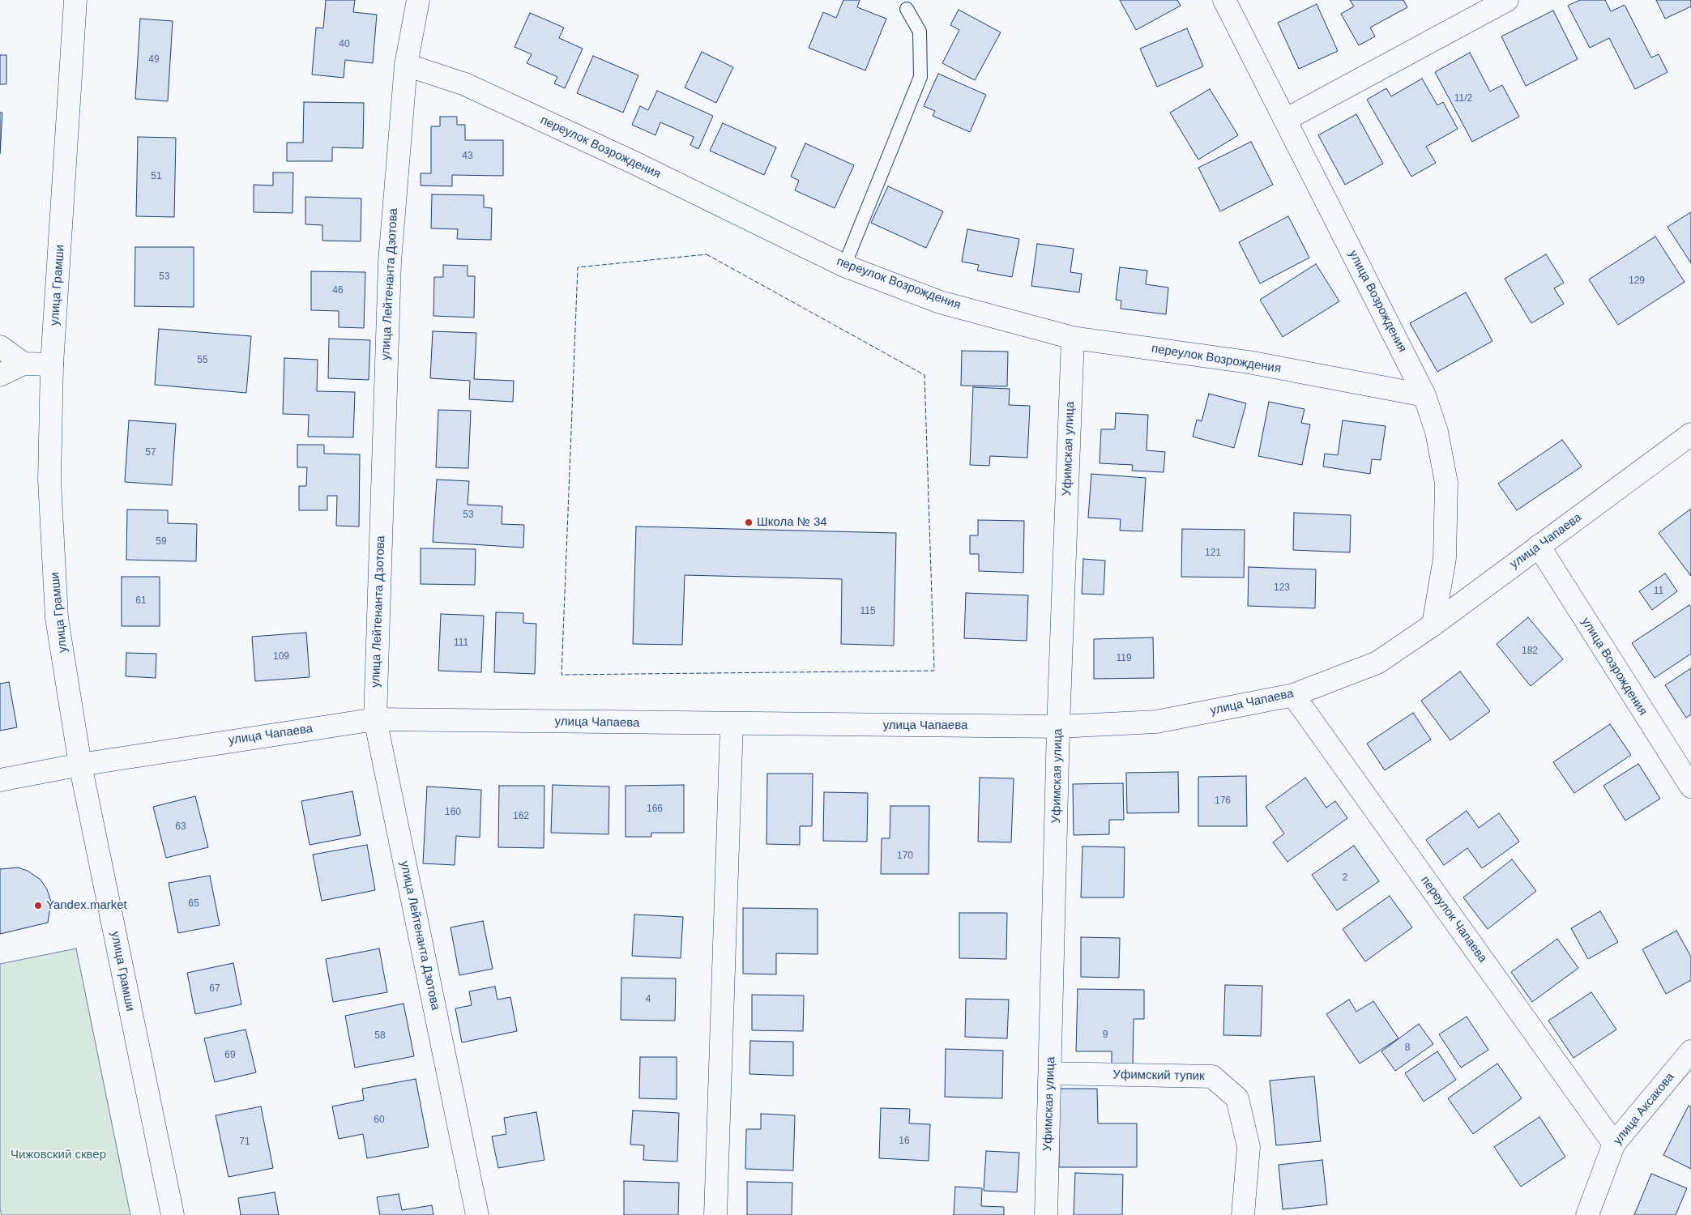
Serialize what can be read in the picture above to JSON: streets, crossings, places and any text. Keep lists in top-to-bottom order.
{
  "streets": {
    "main road": [
      "переулок Возрождения",
      "улица Лейтенанта Дзотова",
      "улица Грамши",
      "улица Возрождения",
      "Уфимская улица",
      "улица Чапаева",
      "переулок Чапаева",
      "Уфимский тупик",
      "улица Аксакова"
    ]
  },
  "crossings": [
    ["переулок Возрождения", "улица Лейтенанта Дзотова"],
    ["переулок Возрождения", "улица Возрождения"],
    ["переулок Возрождения", "Уфимская улица"],
    ["улица Лейтенанта Дзотова", "улица Чапаева"],
    ["улица Грамши", "улица Чапаева"],
    ["улица Возрождения", "улица Чапаева"],
    ["Уфимская улица", "улица Чапаева"],
    ["Уфимская улица", "Уфимский тупик"],
    ["улица Чапаева", "переулок Чапаева"],
    ["переулок Чапаева", "улица Аксакова"]
  ],
  "parks": ["Чижовский сквер"],
  "places": ["Школа № 34", "Yandex.market"],
  "house_numbers": [
    "40",
    "49",
    "11/2",
    "43",
    "51",
    "53",
    "129",
    "46",
    "55",
    "57",
    "53",
    "59",
    "121",
    "123",
    "11",
    "61",
    "115",
    "111",
    "182",
    "109",
    "119",
    "176",
    "166",
    "160",
    "162",
    "63",
    "170",
    "2",
    "65",
    "67",
    "4",
    "9",
    "58",
    "8",
    "69",
    "60",
    "16",
    "71"
  ]
}
